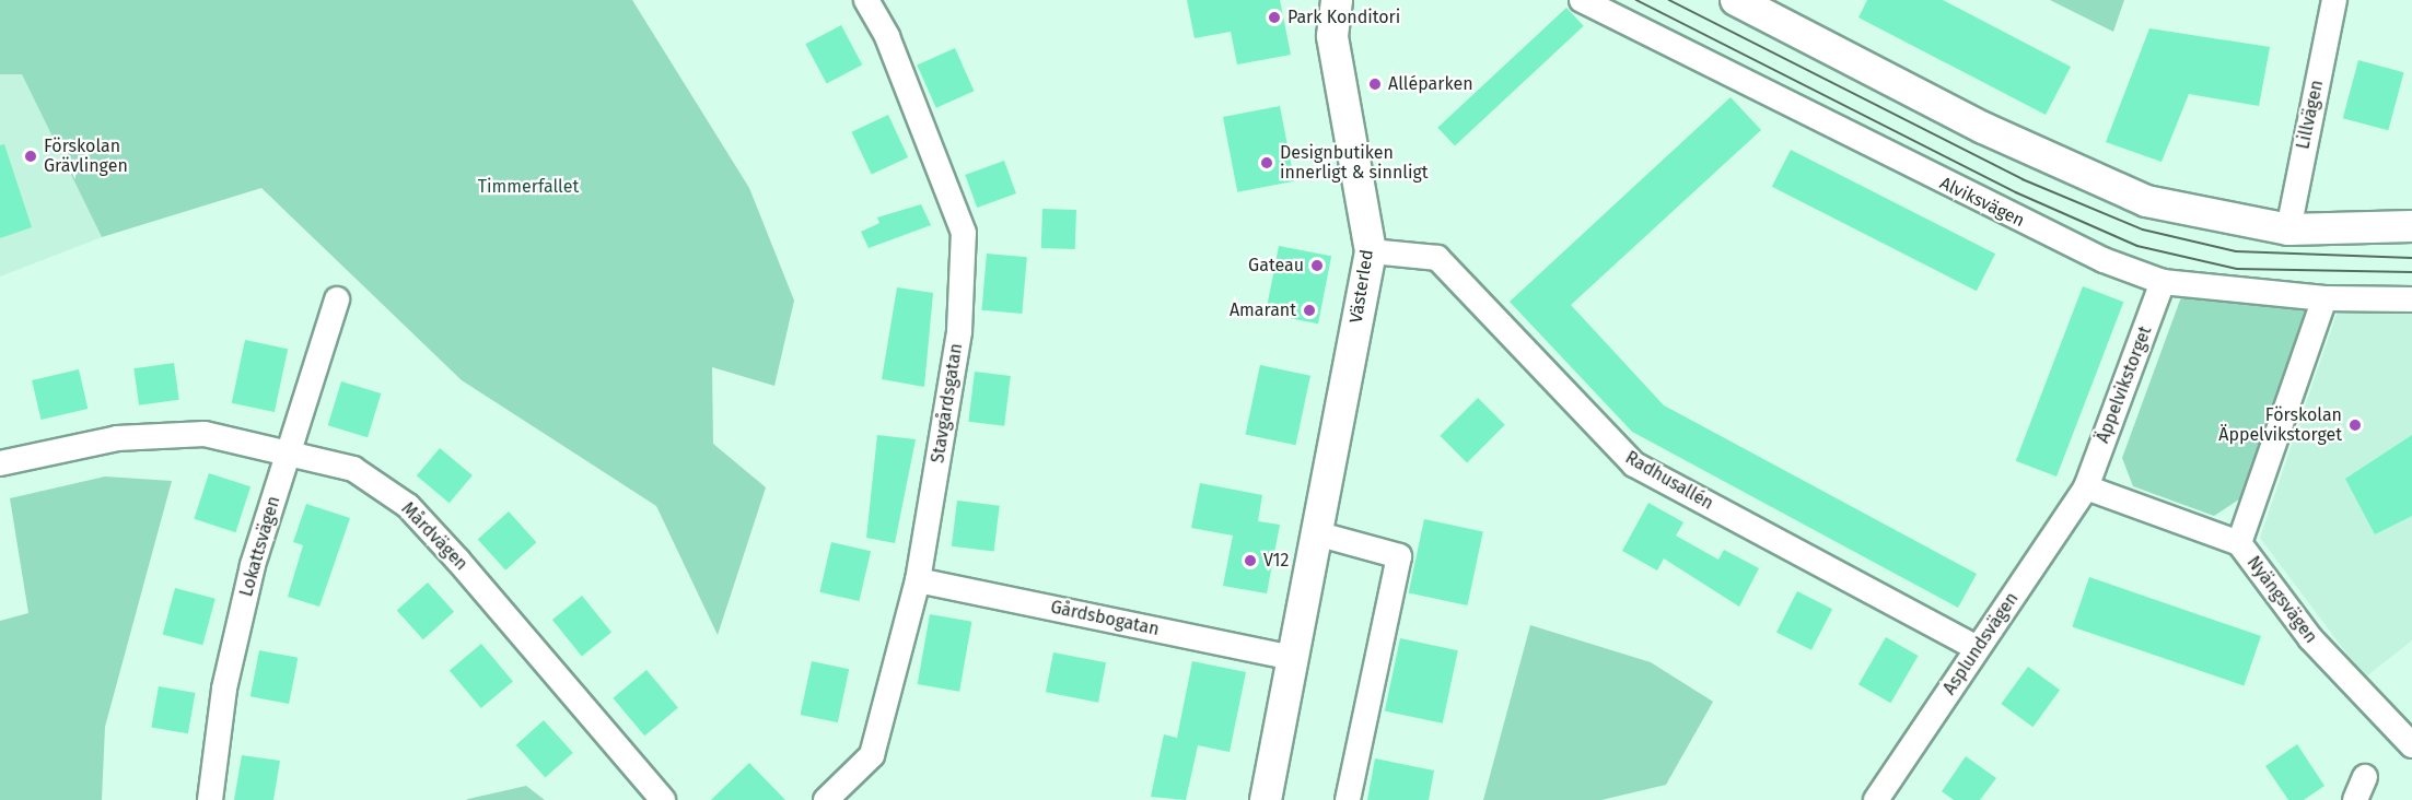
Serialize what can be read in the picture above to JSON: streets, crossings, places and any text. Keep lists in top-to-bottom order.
{
  "streets": {
    "street": [
      "Lillvägen",
      "Alviksvägen",
      "Västerled",
      "Äppelvikstorget",
      "Stavgårdsgatan",
      "Radhusallén",
      "Mårdvägen",
      "Lokattsvägen",
      "Nyängsvägen",
      "Gårdsbogatan",
      "Asplundsvägen"
    ]
  },
  "crossings": [
    ["Alviksvägen", "Äppelvikstorget"],
    ["Västerled", "Radhusallén"],
    ["Västerled", "Gårdsbogatan"],
    ["Äppelvikstorget", "Nyängsvägen"],
    ["Äppelvikstorget", "Asplundsvägen"],
    ["Stavgårdsgatan", "Gårdsbogatan"],
    ["Radhusallén", "Asplundsvägen"],
    ["Mårdvägen", "Lokattsvägen"],
    ["Nyängsvägen", "Asplundsvägen"]
  ],
  "parks": ["Timmerfallet"],
  "places": [
    "Park Konditori",
    "Alléparken",
    "Förskolan Grävlingen",
    "Designbutiken innerligt & sinnligt",
    "Gateau",
    "Amarant",
    "Förskolan Äppelvikstorget",
    "V12"
  ]
}
